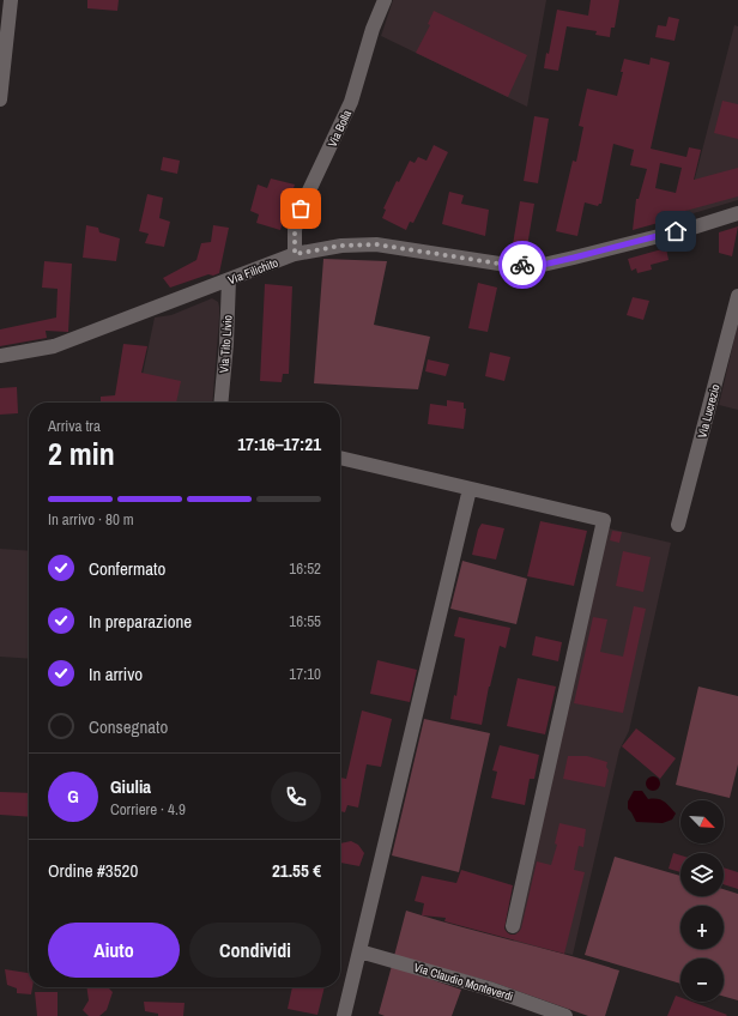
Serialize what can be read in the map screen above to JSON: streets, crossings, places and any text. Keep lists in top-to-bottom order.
{
  "streets": {
    "street": [
      "Via Bolla",
      "Via Filichito",
      "Via Tito Livio",
      "Via Lucrezio",
      "Via Claudio Monteverdi"
    ]
  },
  "crossings": [
    ["Via Bolla", "Via Filichito"],
    ["Via Filichito", "Via Tito Livio"]
  ],
  "north": "bottom right",
  "page": {
    "heading": ["2 min", "Arriva tra", "17:16–17:21"],
    "panel": [
      "Giulia",
      "Corriere · 4.9",
      "Ordine #3520",
      "21.55 €"
    ],
    "bar": "In arrivo · 80 m",
    "list": [
      ["Confermato", "16:52"],
      ["In preparazione", "16:55"],
      ["In arrivo", "17:10"],
      "Consegnato"
    ],
    "round": "G",
    "map_buttons": ["+", "−"],
    "buttons": ["Aiuto", "Condividi"]
  }
}
